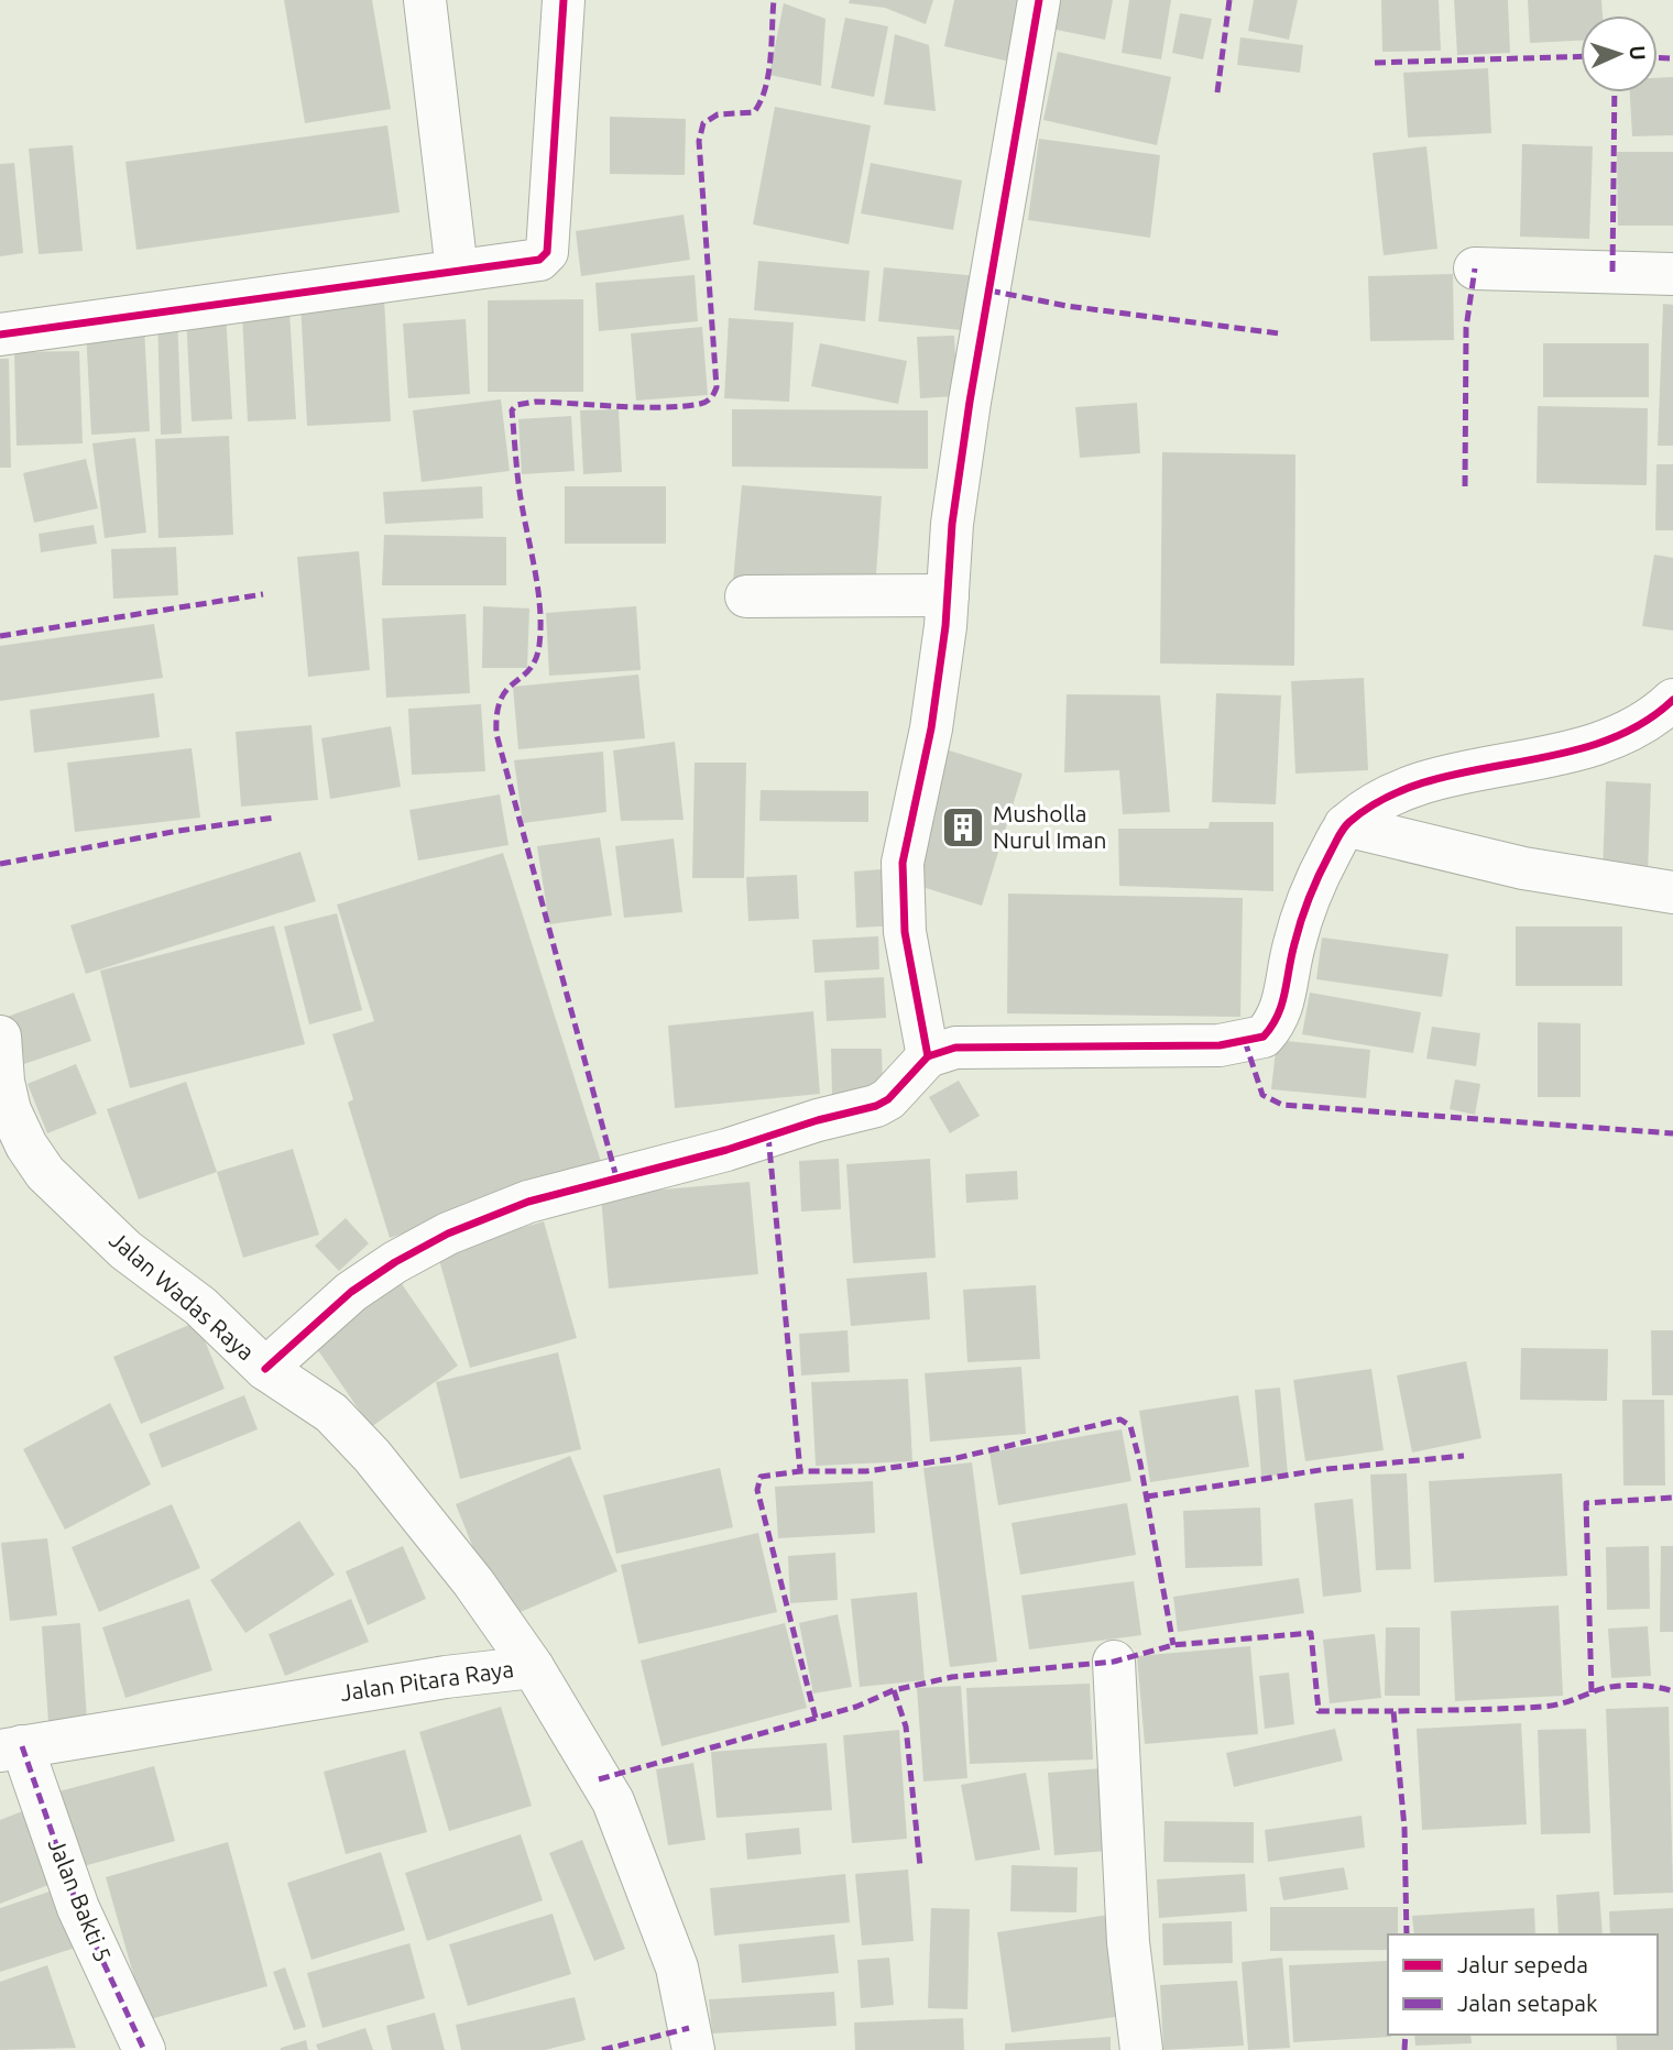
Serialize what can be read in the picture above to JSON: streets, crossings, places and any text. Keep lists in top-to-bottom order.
{
  "streets": {
    "street": ["Jalan Wadas Raya", "Jalan Pitara Raya", "Jalan Bakti 5"]
  },
  "crossings": [
    ["Jalan Wadas Raya", "Jalan Pitara Raya"],
    ["Jalan Pitara Raya", "Jalan Bakti 5"]
  ],
  "places": {
    "building": ["Musholla Nurul Iman"]
  },
  "legend": ["Jalur sepeda", "Jalan setapak"],
  "north": "right"
}
